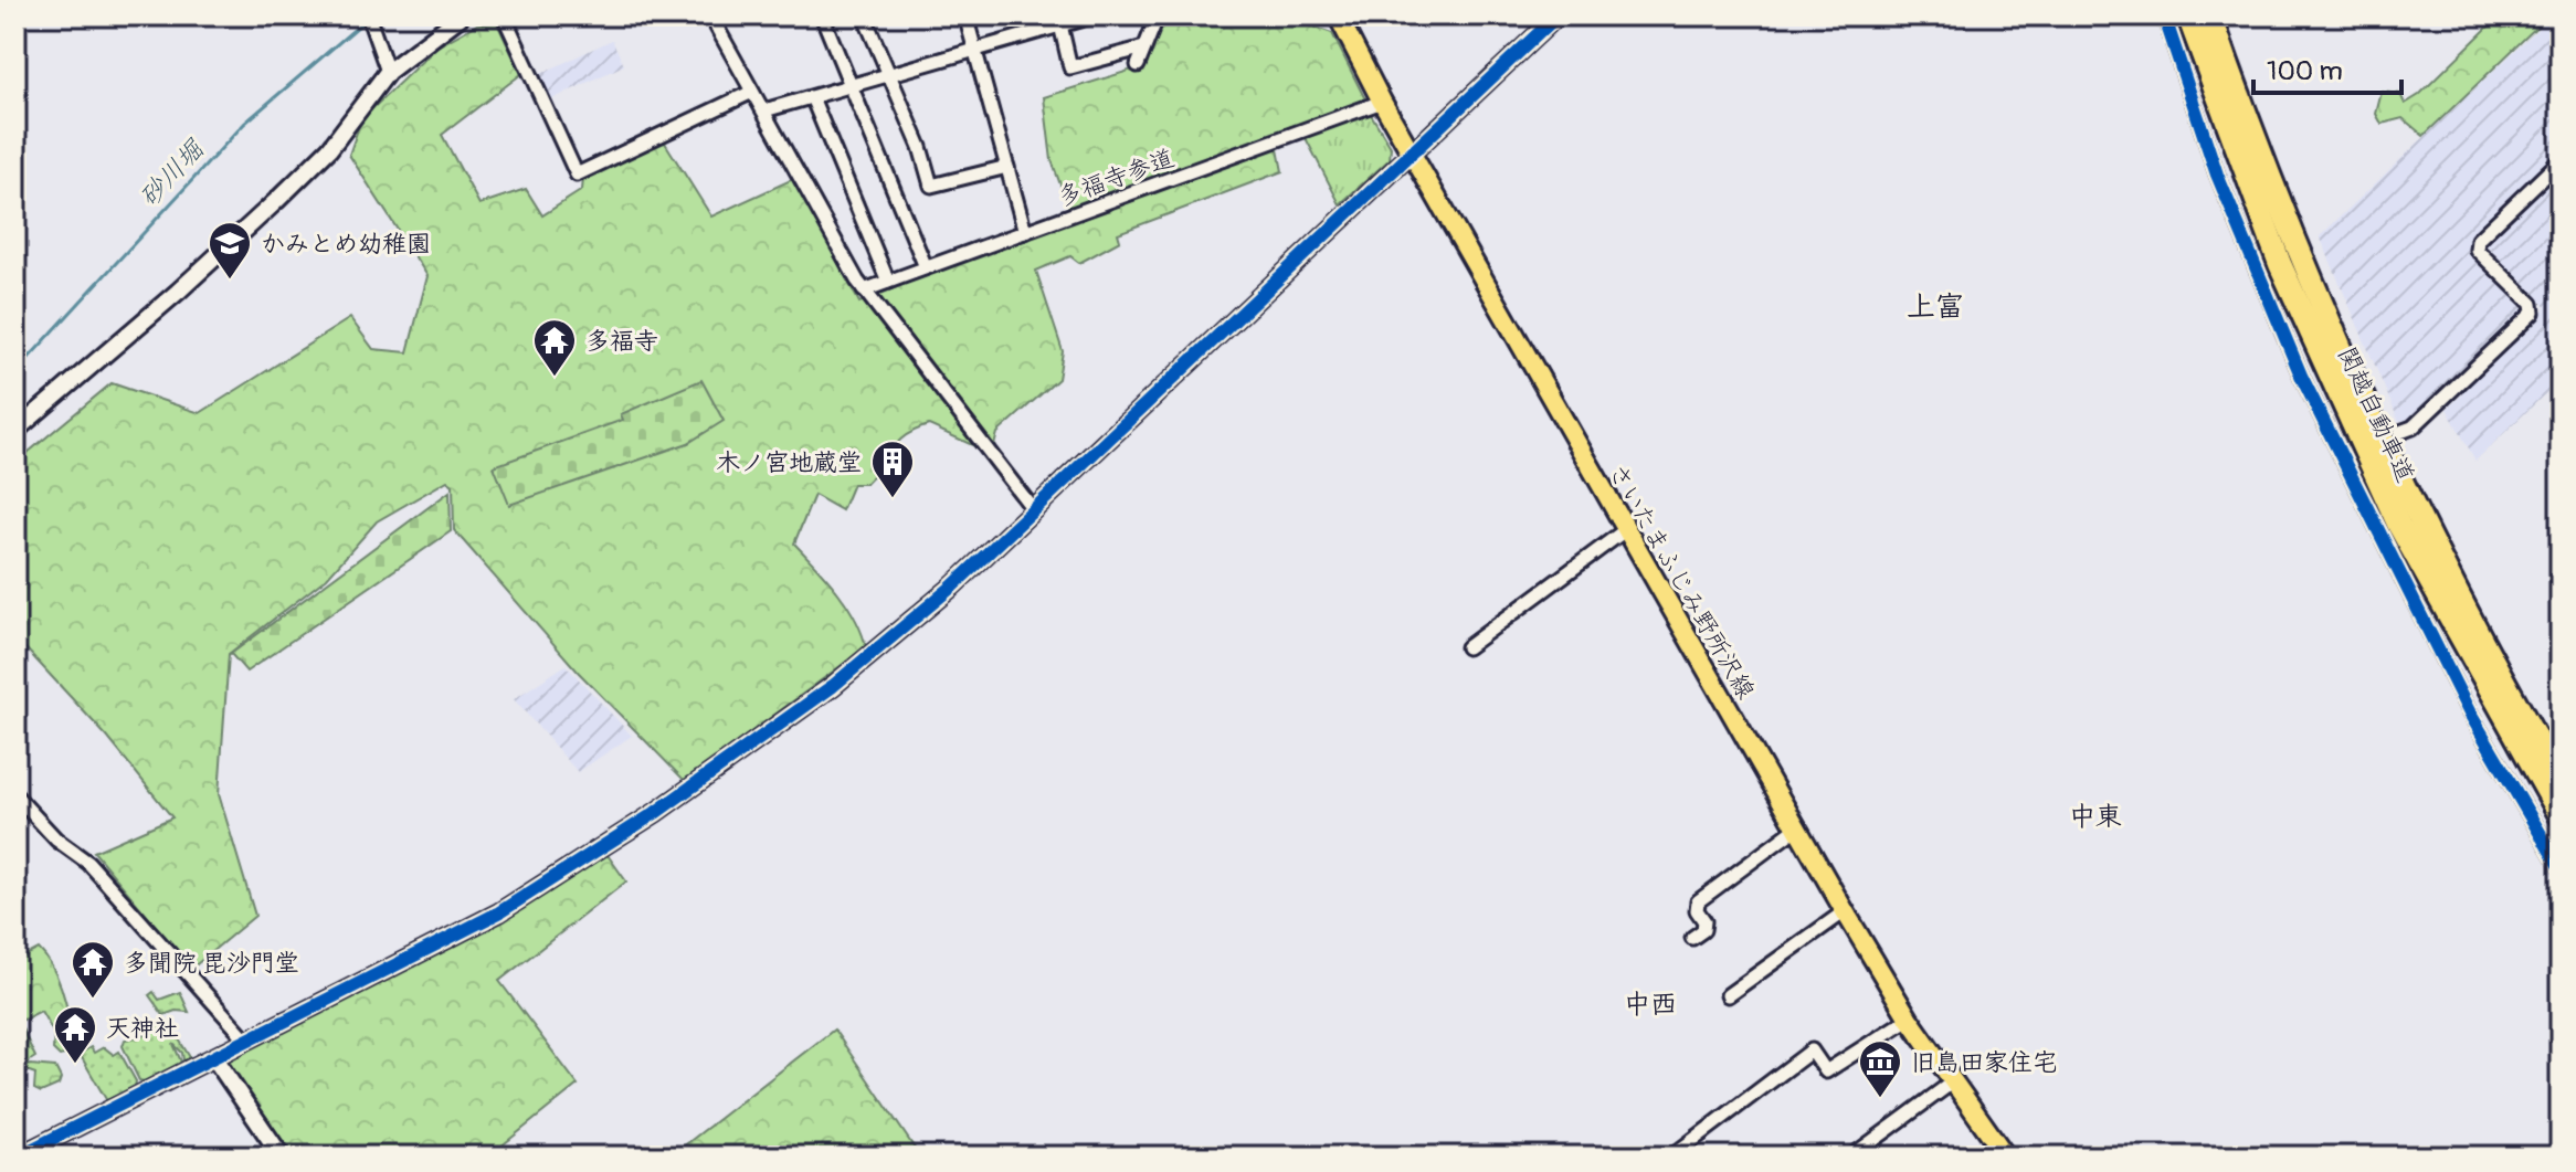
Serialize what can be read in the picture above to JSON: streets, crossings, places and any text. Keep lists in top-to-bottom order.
{
  "streets": {
    "highway": ["関越自動車道"],
    "main road": ["さいたまふじみ野所沢線"],
    "street": ["多福寺参道"]
  },
  "crossings": [
    ["多福寺参道", "さいたまふじみ野所沢線"]
  ],
  "districts": ["上富", "中東", "中西"],
  "water": ["砂川堀"],
  "places": {
    "school or university": ["かみとめ幼稚園"],
    "temple": ["多福寺", "多聞院 毘沙門堂", "天神社"],
    "building": ["木ノ宮地蔵堂"],
    "museum": ["旧島田家住宅"]
  },
  "scale_bar": "100 m"
}
